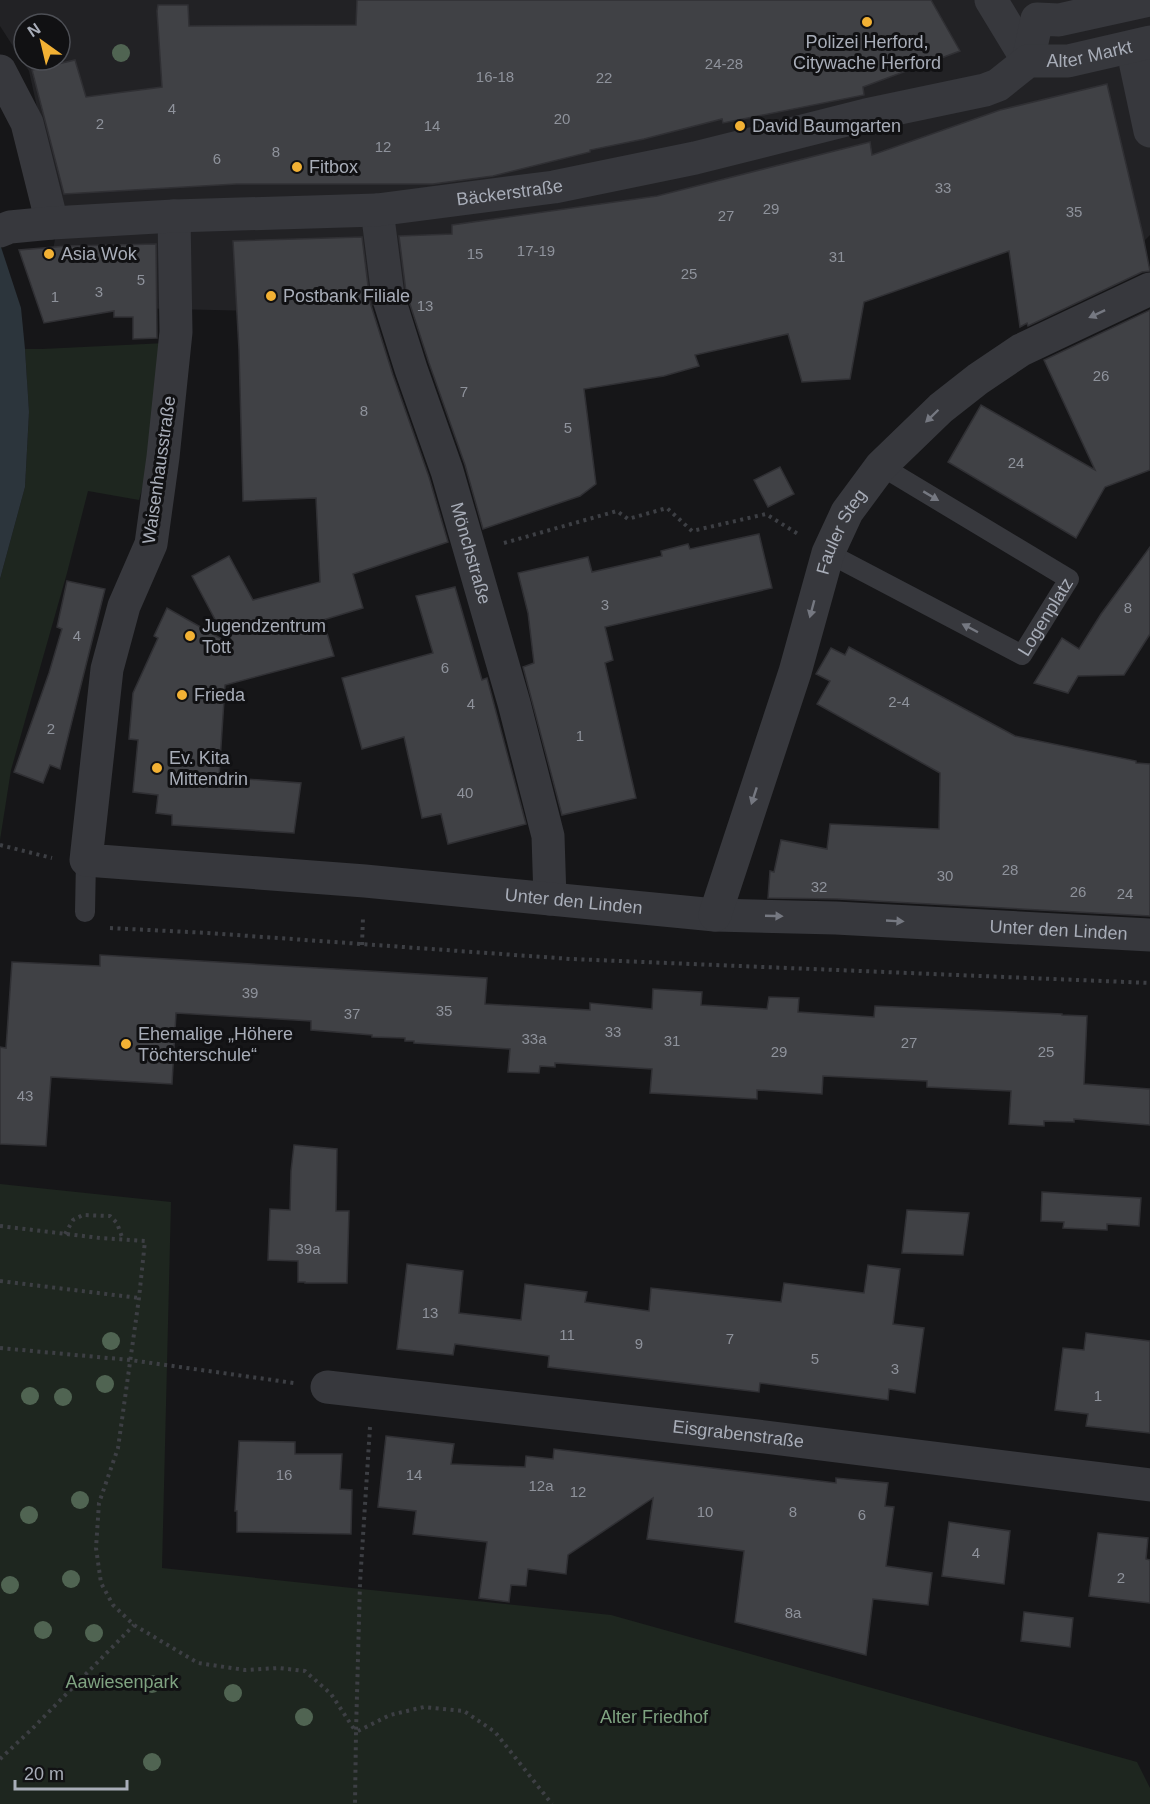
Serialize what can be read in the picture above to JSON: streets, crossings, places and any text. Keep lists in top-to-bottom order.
{
  "streets": {
    "street": [
      "Alter Markt",
      "Bäckerstraße",
      "Waisenhausstraße",
      "Fauler Steg",
      "Mönchstraße",
      "Unter den Linden",
      "Eisgrabenstraße"
    ],
    "lane": ["Logenplatz"]
  },
  "crossings": [
    ["Alter Markt", "Bäckerstraße"],
    ["Bäckerstraße", "Waisenhausstraße"],
    ["Bäckerstraße", "Mönchstraße"],
    ["Waisenhausstraße", "Unter den Linden"],
    ["Fauler Steg", "Logenplatz"],
    ["Fauler Steg", "Unter den Linden"],
    ["Mönchstraße", "Unter den Linden"]
  ],
  "one_way": ["Fauler Steg", "Unter den Linden"],
  "parks": ["Aawiesenpark", "Alter Friedhof"],
  "places": [
    "Polizei Herford, Citywache Herford",
    "David Baumgarten",
    "Fitbox",
    "Asia Wok",
    "Postbank Filiale",
    "Jugendzentrum Tott",
    "Frieda",
    "Ev. Kita Mittendrin",
    "Ehemalige „Höhere Töchterschule“"
  ],
  "house_numbers": [
    "24-28",
    "16-18",
    "22",
    "4",
    "20",
    "2",
    "14",
    "12",
    "8",
    "6",
    "33",
    "29",
    "35",
    "27",
    "17-19",
    "15",
    "31",
    "25",
    "5",
    "3",
    "1",
    "13",
    "26",
    "7",
    "8",
    "5",
    "24",
    "3",
    "8",
    "4",
    "6",
    "2-4",
    "4",
    "2",
    "1",
    "40",
    "28",
    "30",
    "32",
    "26",
    "24",
    "39",
    "35",
    "37",
    "33",
    "33a",
    "31",
    "27",
    "29",
    "25",
    "43",
    "39a",
    "13",
    "11",
    "7",
    "9",
    "5",
    "3",
    "1",
    "16",
    "14",
    "12a",
    "12",
    "10",
    "8",
    "6",
    "4",
    "2",
    "8a"
  ],
  "scale_bar": "20 m",
  "north": "top left"
}
